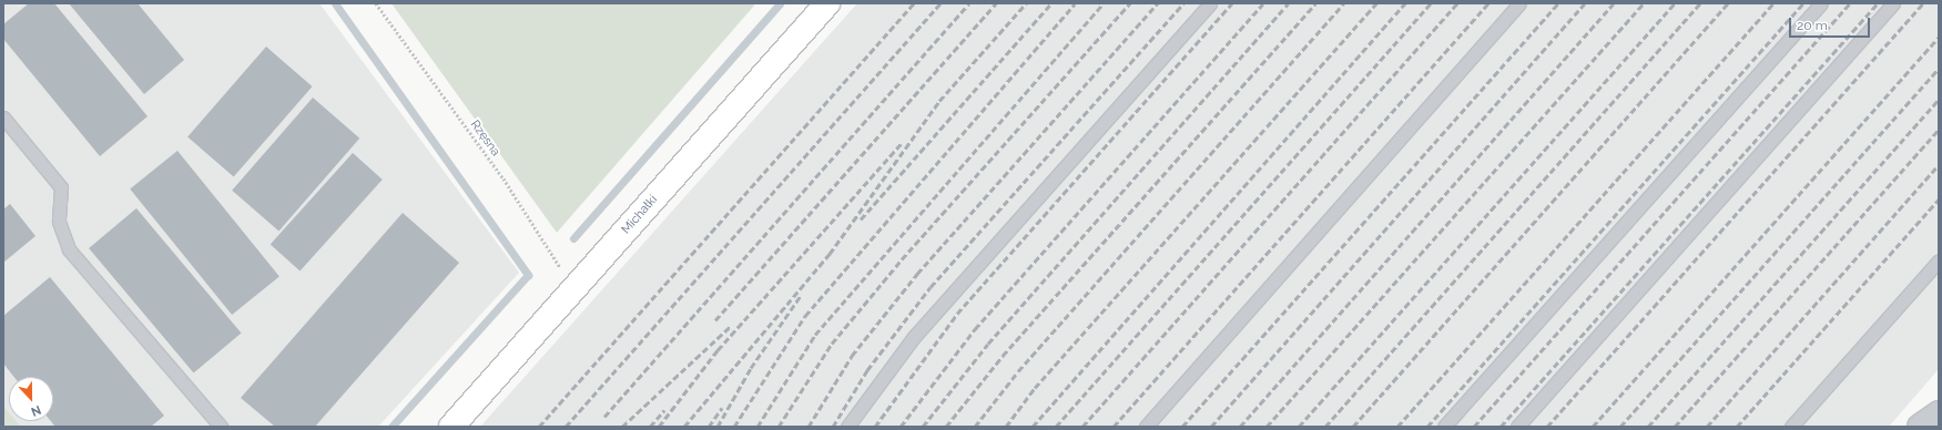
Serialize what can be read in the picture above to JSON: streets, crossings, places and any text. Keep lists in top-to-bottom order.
{
  "streets": {
    "street": ["Michałki"],
    "path": ["Rzęsna"]
  },
  "crossings": [
    ["Rzęsna", "Michałki"]
  ],
  "scale_bar": "20 m",
  "north": "bottom"
}
